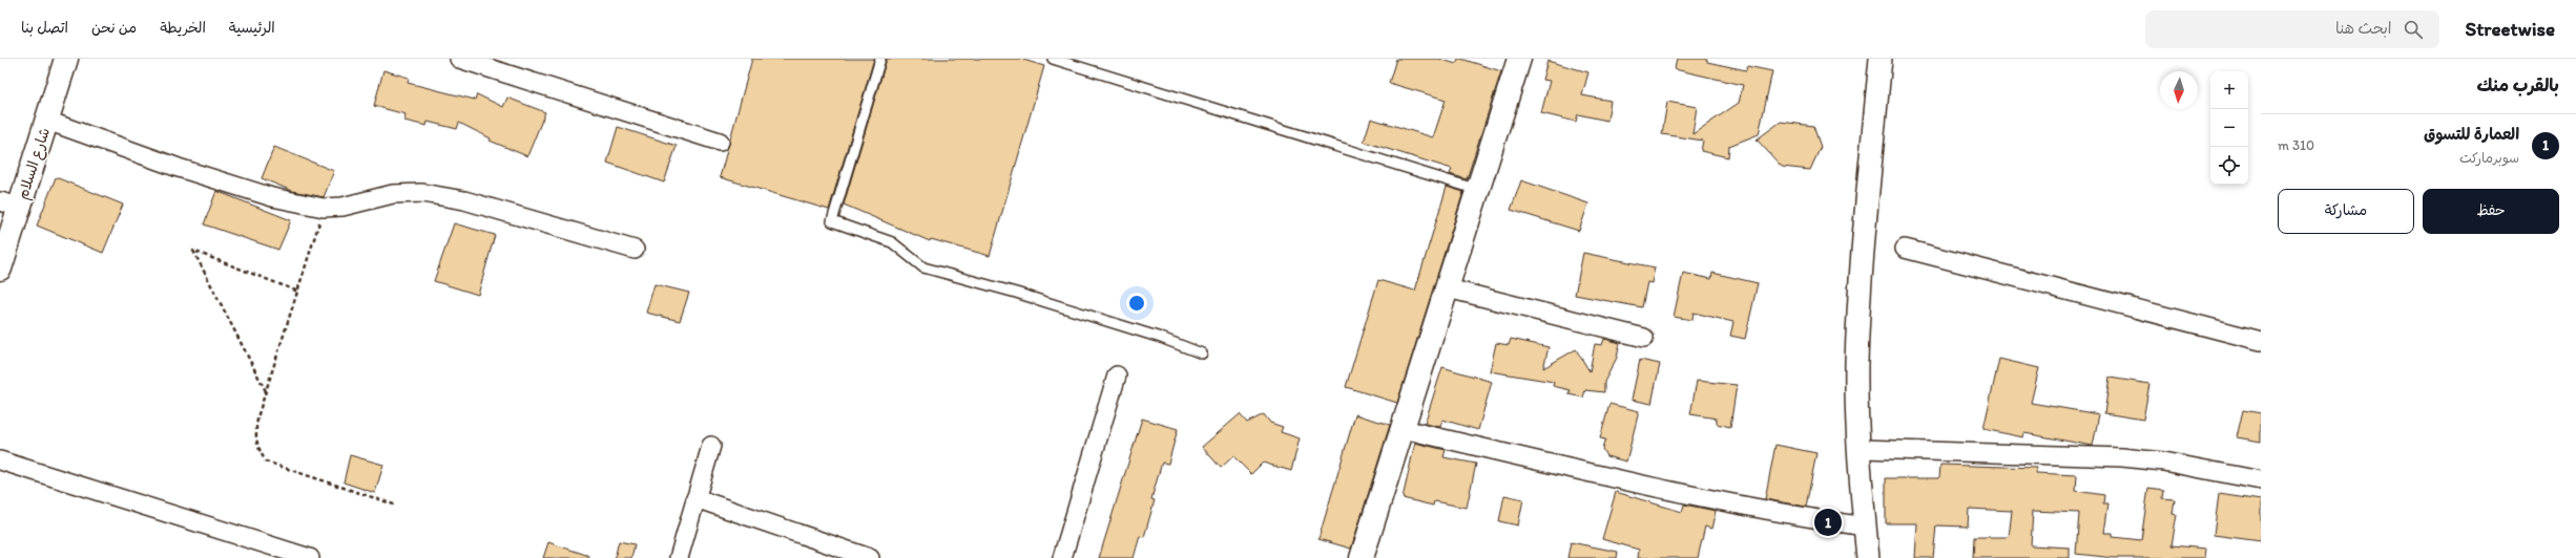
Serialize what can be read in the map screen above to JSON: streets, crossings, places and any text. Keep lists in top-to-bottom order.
{
  "streets": {
    "main road": ["شارع السلام"]
  },
  "north": "bottom",
  "page": {
    "header": "Streetwise",
    "search": "ابحث هنا",
    "nav": [
      "الرئيسية",
      "الخريطة",
      "من نحن",
      "اتصل بنا"
    ],
    "heading": "بالقرب منك",
    "map_buttons": ["+", "−"],
    "list": [
      {
        "mark": "1",
        "name": "العمارة للتسوق",
        "note": "سوبرماركت",
        "value": "310 m"
      }
    ],
    "buttons": ["حفظ", "مشاركة"],
    "pins": "1"
  }
}
